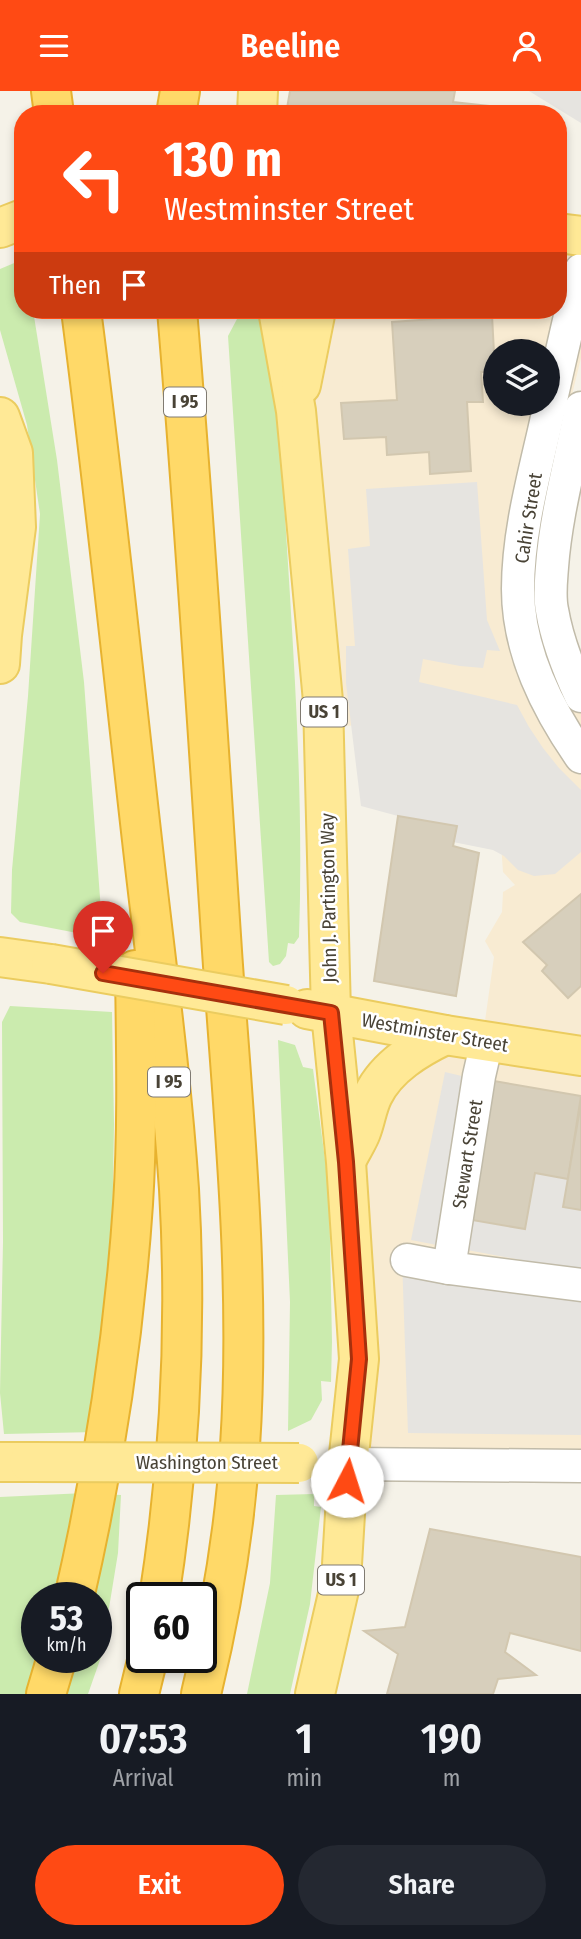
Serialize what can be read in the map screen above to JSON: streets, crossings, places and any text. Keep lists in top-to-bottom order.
{
  "streets": {
    "highway": ["I 95"],
    "main road": [
      "US 1",
      "John J. Partington Way",
      "Westminster Street",
      "Washington Street"
    ],
    "street": ["Cahir Street", "Stewart Street"]
  },
  "crossings": [
    ["US 1", "John J. Partington Way"],
    ["John J. Partington Way", "Westminster Street"],
    ["John J. Partington Way", "Washington Street"],
    ["Westminster Street", "Stewart Street"]
  ],
  "page": {
    "header": "Beeline",
    "turn": ["130 m", "Westminster Street"],
    "then": "Then",
    "speed": "53 km/h",
    "limit": "60",
    "eta": [
      "07:53",
      "Arrival",
      "1",
      "min",
      "190",
      "m"
    ],
    "buttons": ["Exit", "Share"]
  }
}
